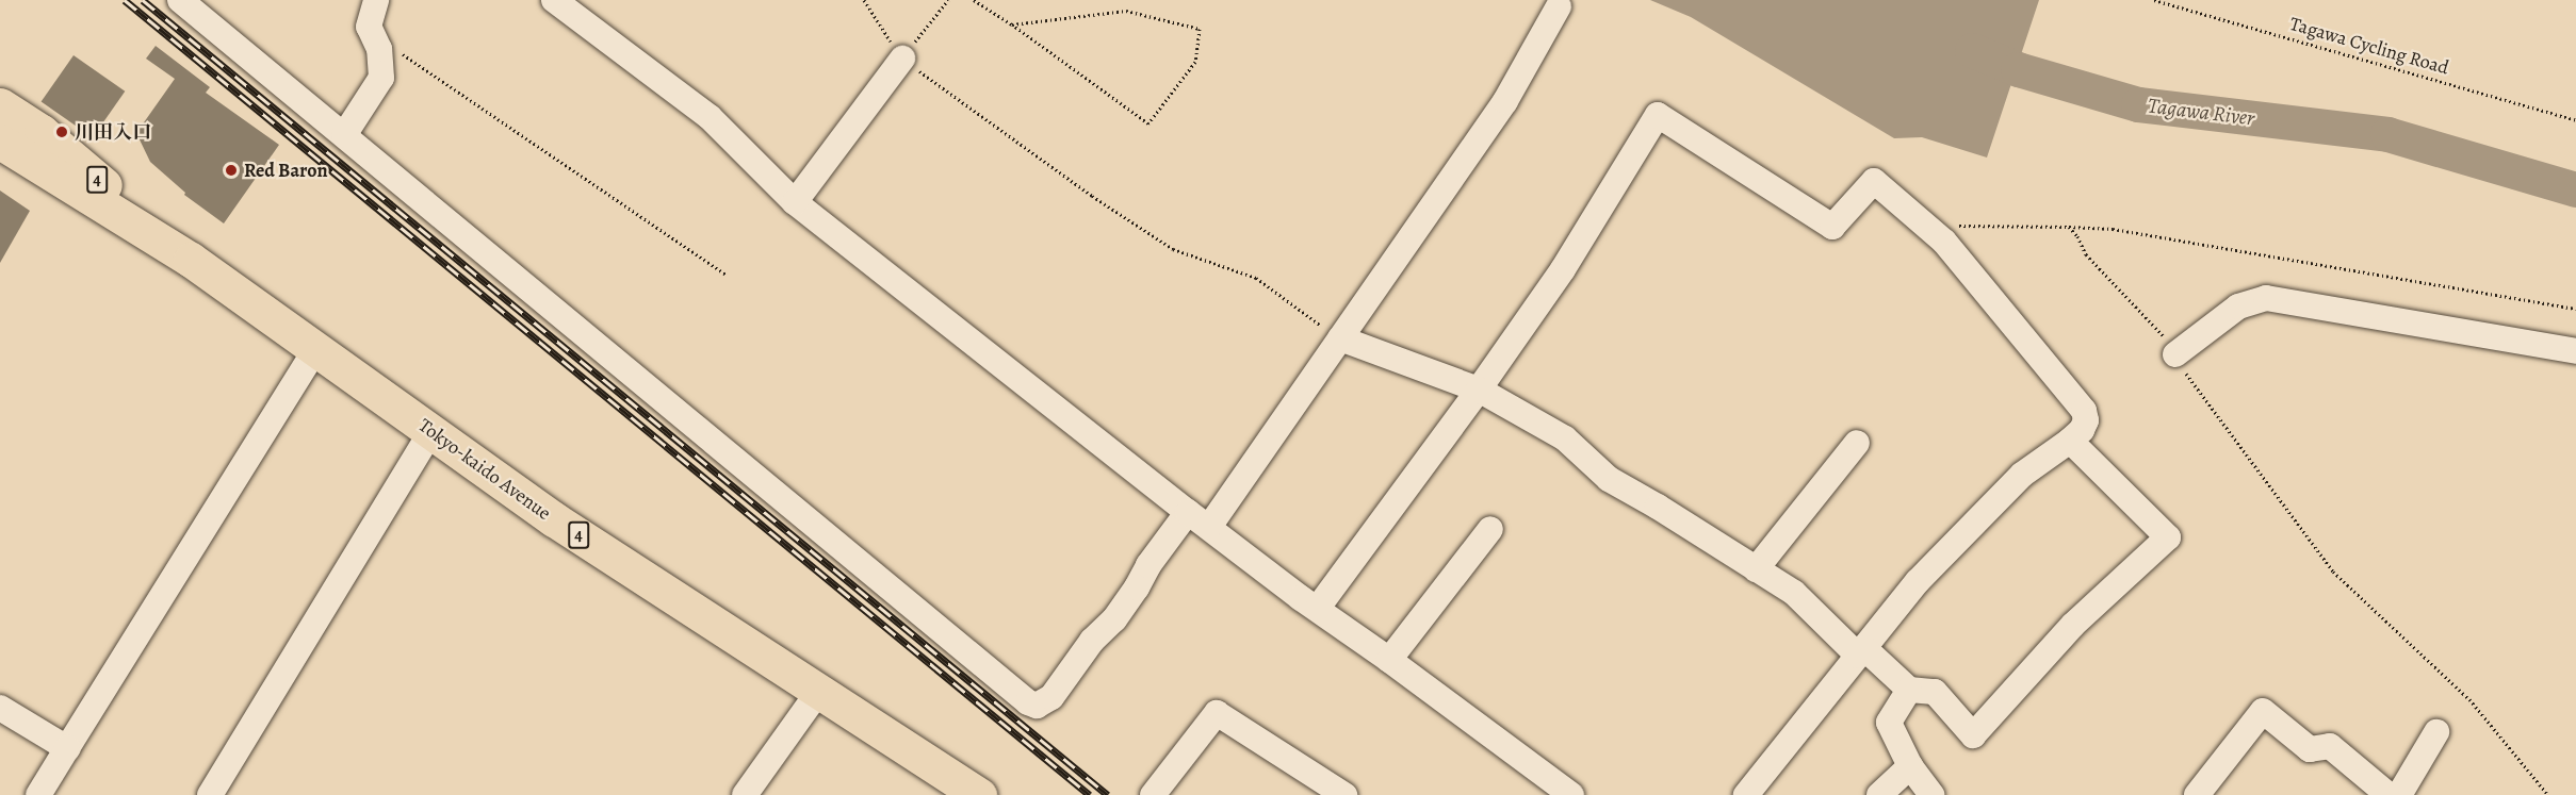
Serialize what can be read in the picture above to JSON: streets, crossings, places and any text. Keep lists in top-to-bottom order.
{
  "streets": {
    "highway": ["4", "Tokyo-kaido Avenue"],
    "path": ["Tagawa Cycling Road"]
  },
  "water": ["Tagawa River"],
  "places": ["川田入口", "Red Baron"]
}
